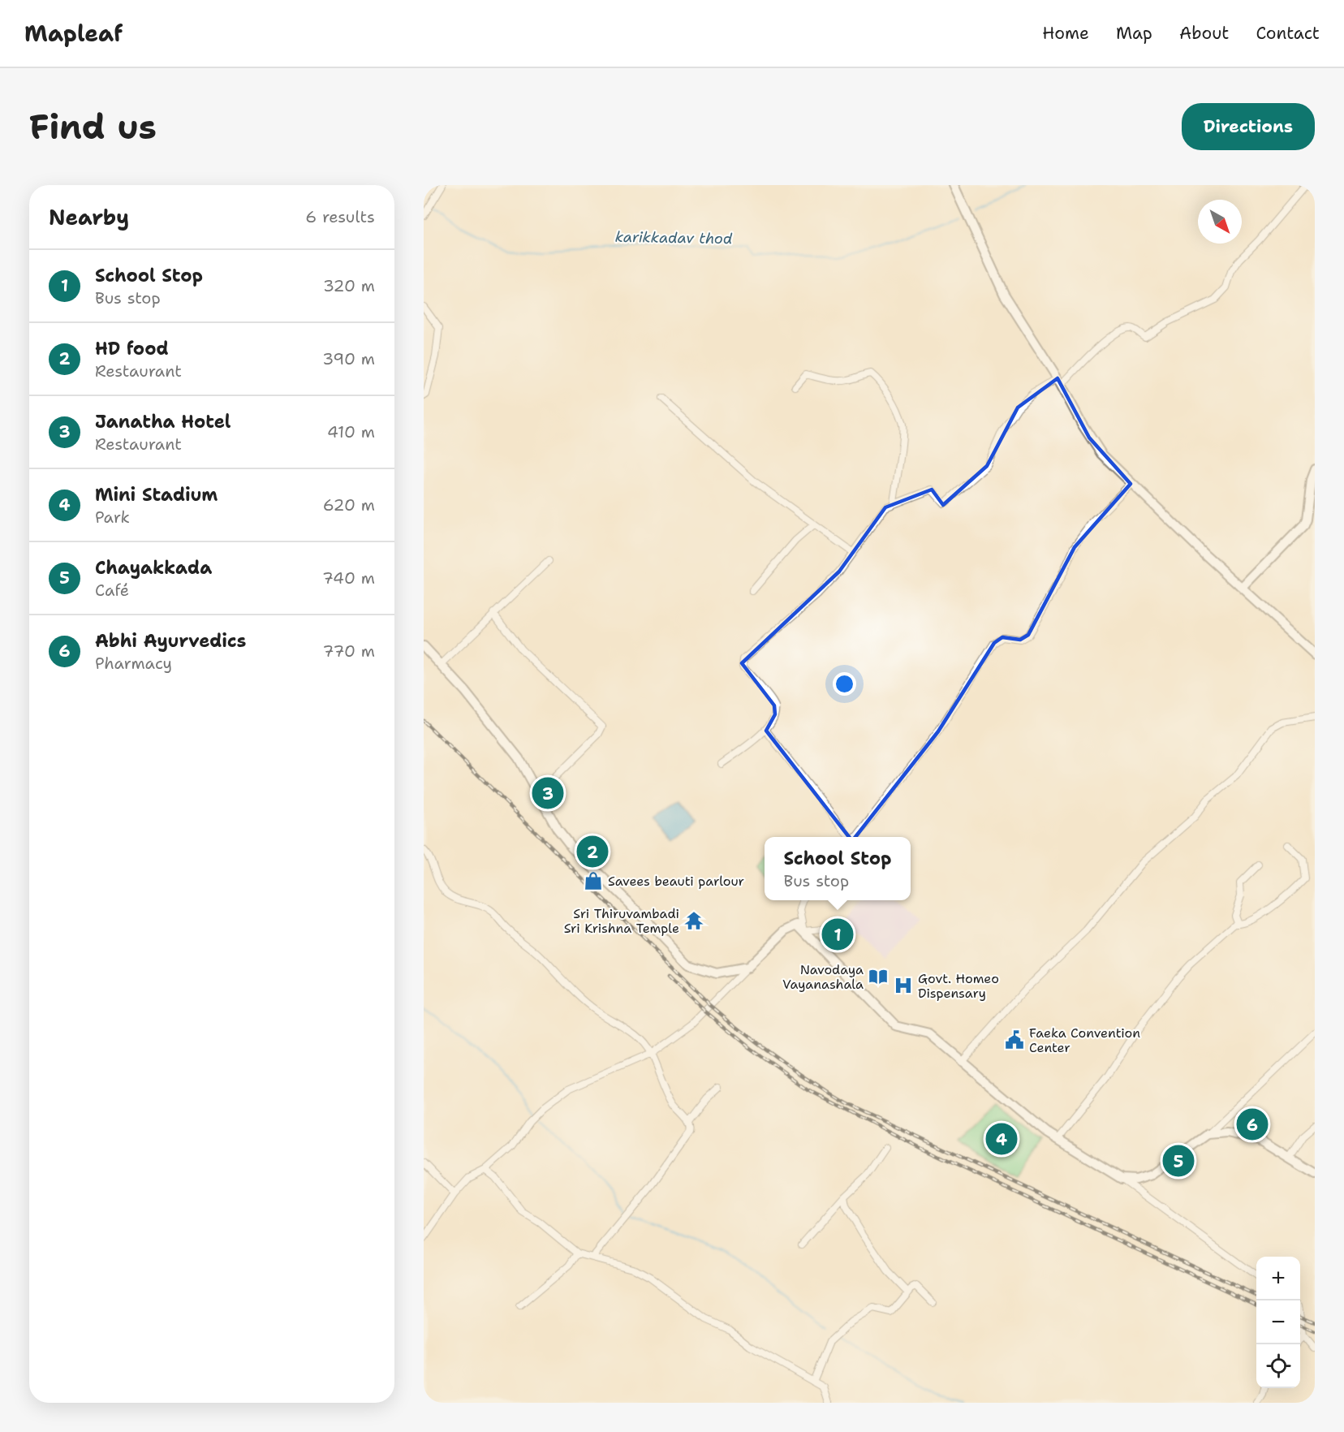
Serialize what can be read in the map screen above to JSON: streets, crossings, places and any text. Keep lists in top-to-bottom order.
{
  "water": ["karikkadav thod"],
  "places": {
    "shop": ["Savees beauti parlour"],
    "temple": ["Sri Thiruvambadi Sri Krishna Temple"],
    "library": ["Navodaya Vayanashala"],
    "hospital": ["Govt. Homeo Dispensary"],
    "public building": ["Faeka Convention Center"]
  },
  "north": "bottom right",
  "page": {
    "header": "Mapleaf",
    "nav": [
      "Home",
      "Map",
      "About",
      "Contact"
    ],
    "buttons": "Directions",
    "title": "Find us",
    "heading": ["Nearby", "6 results"],
    "list": [
      {
        "mark": "1",
        "name": "School Stop",
        "note": "Bus stop",
        "value": "320 m"
      },
      {
        "mark": "2",
        "name": "HD food",
        "note": "Restaurant",
        "value": "390 m"
      },
      {
        "mark": "3",
        "name": "Janatha Hotel",
        "note": "Restaurant",
        "value": "410 m"
      },
      {
        "mark": "4",
        "name": "Mini Stadium",
        "note": "Park",
        "value": "620 m"
      },
      {
        "mark": "5",
        "name": "Chayakkada",
        "note": "Café",
        "value": "740 m"
      },
      {
        "mark": "6",
        "name": "Abhi Ayurvedics",
        "note": "Pharmacy",
        "value": "770 m"
      }
    ],
    "pins": [
      "3",
      "2",
      "1",
      "6",
      "4",
      "5"
    ],
    "popup": ["School Stop", "Bus stop"],
    "map_buttons": ["+", "−"]
  }
}
